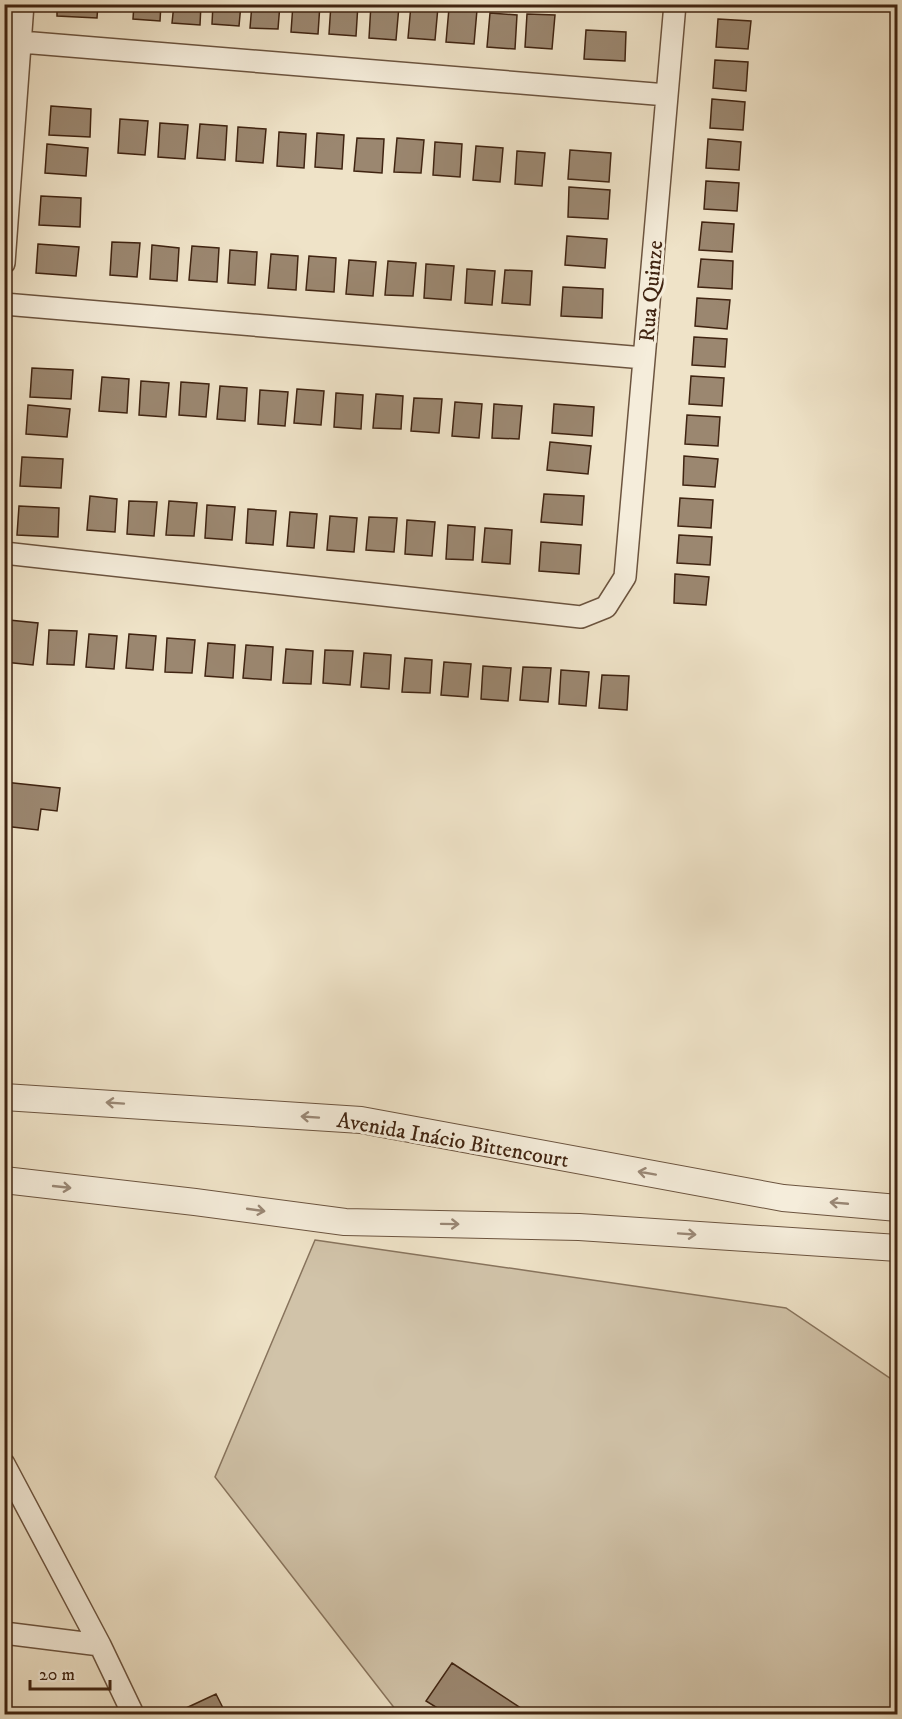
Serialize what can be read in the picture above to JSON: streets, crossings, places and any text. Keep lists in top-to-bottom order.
{
  "streets": {
    "street": ["Rua Quinze", "Avenida Inácio Bittencourt"]
  },
  "scale_bar": "20 m"
}
